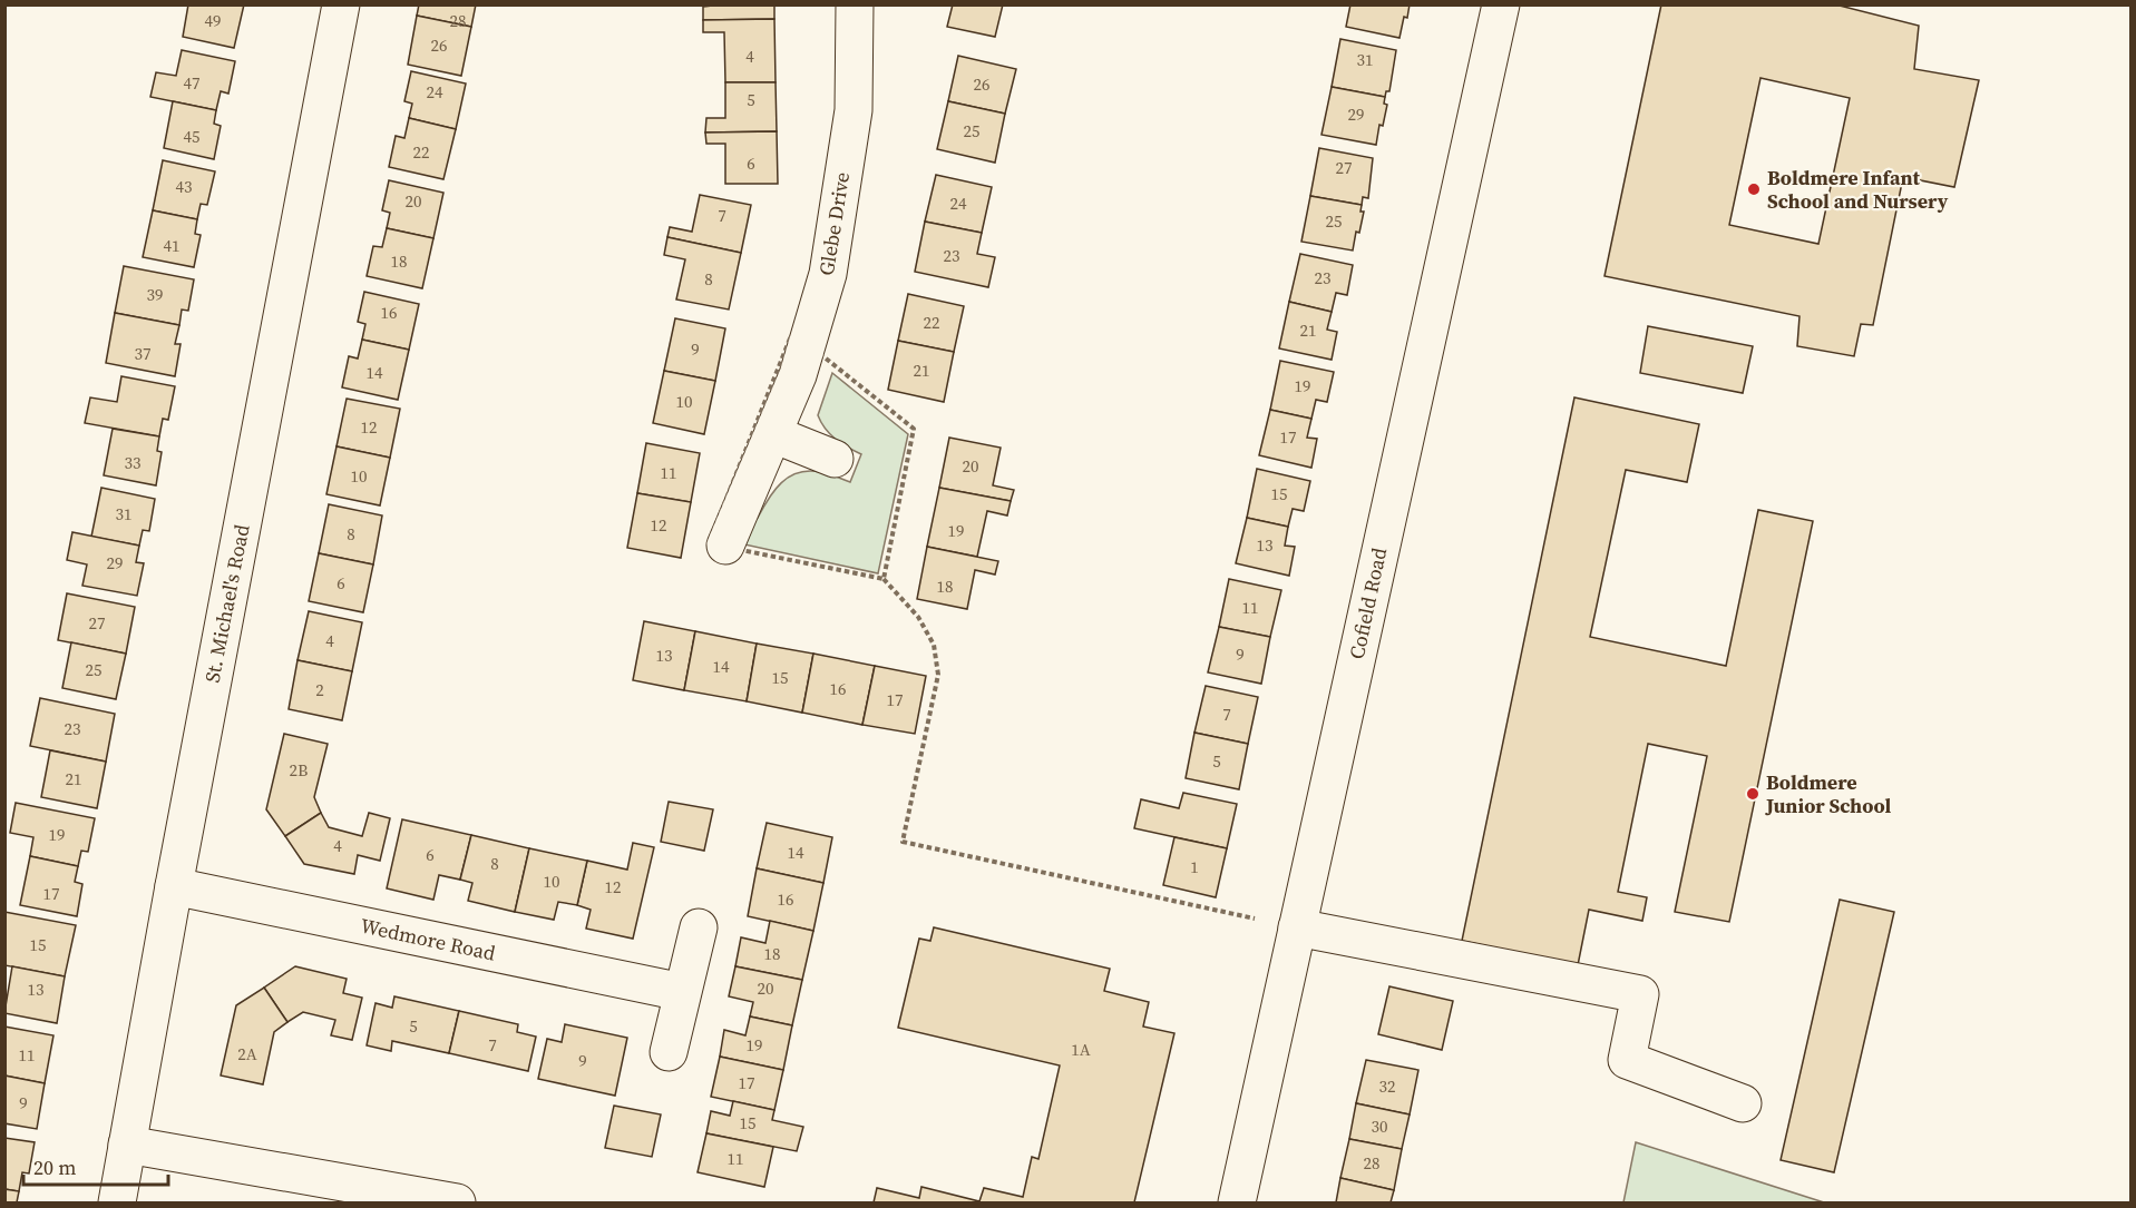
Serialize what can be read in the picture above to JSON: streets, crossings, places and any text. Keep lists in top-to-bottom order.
{
  "streets": {
    "street": [
      "Glebe Drive",
      "St. Michael's Road",
      "Cofield Road",
      "Wedmore Road"
    ]
  },
  "crossings": [
    ["St. Michael's Road", "Wedmore Road"]
  ],
  "places": ["Boldmere Infant School and Nursery", "Boldmere Junior School"],
  "house_numbers": [
    "49",
    "28",
    "26",
    "4",
    "31",
    "47",
    "26",
    "24",
    "5",
    "29",
    "25",
    "45",
    "22",
    "6",
    "27",
    "43",
    "20",
    "24",
    "7",
    "25",
    "41",
    "23",
    "18",
    "23",
    "8",
    "39",
    "16",
    "22",
    "21",
    "9",
    "37",
    "21",
    "14",
    "19",
    "10",
    "12",
    "17",
    "33",
    "20",
    "11",
    "10",
    "15",
    "31",
    "12",
    "19",
    "8",
    "13",
    "29",
    "6",
    "18",
    "11",
    "27",
    "4",
    "9",
    "13",
    "14",
    "25",
    "15",
    "16",
    "2",
    "17",
    "7",
    "23",
    "5",
    "2B",
    "21",
    "19",
    "4",
    "14",
    "6",
    "8",
    "1",
    "10",
    "12",
    "17",
    "16",
    "15",
    "18",
    "20",
    "13",
    "5",
    "7",
    "19",
    "1A",
    "2A",
    "11",
    "9",
    "17",
    "32",
    "9",
    "15",
    "30",
    "11",
    "28"
  ],
  "scale_bar": "20 m"
}
